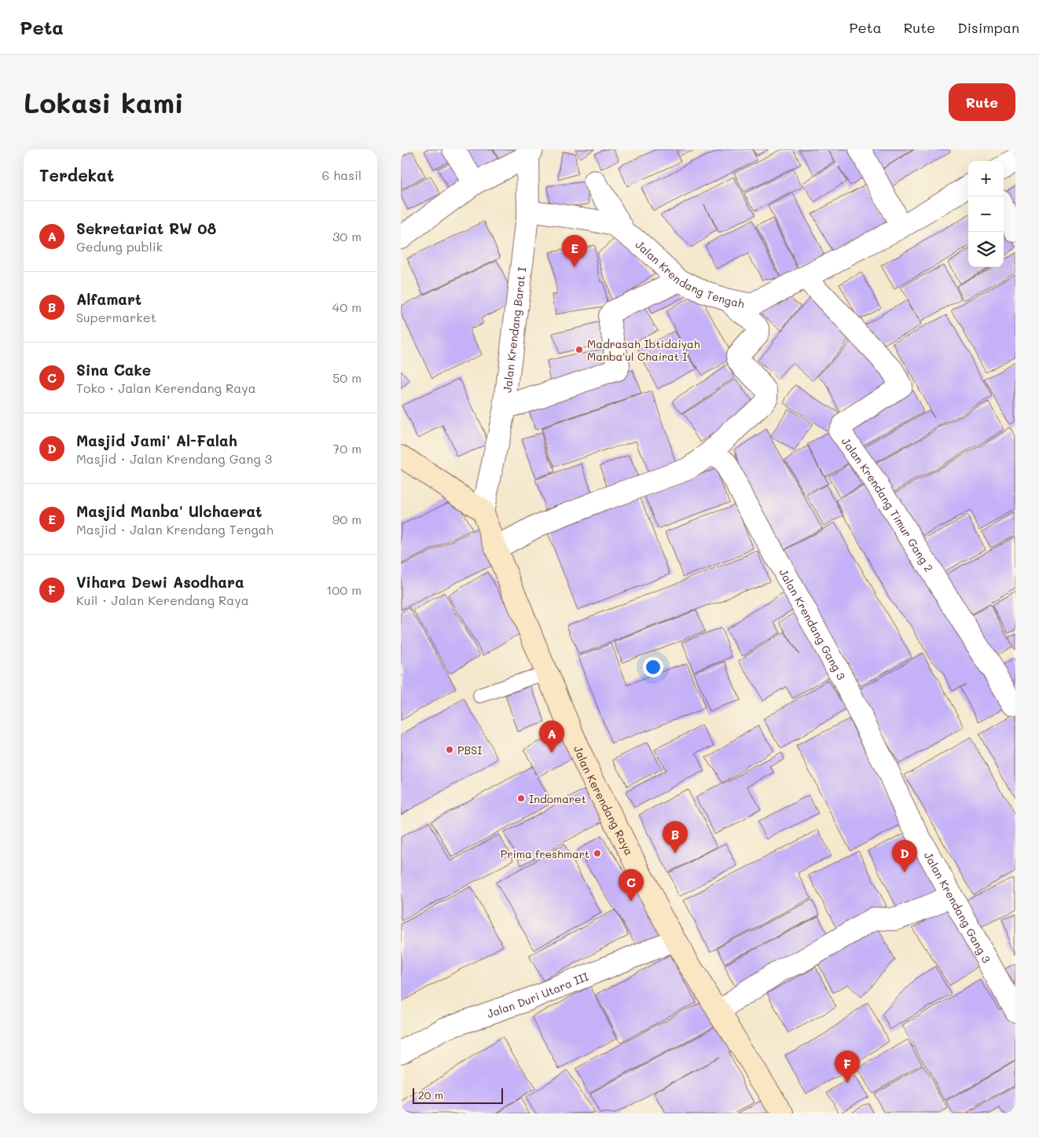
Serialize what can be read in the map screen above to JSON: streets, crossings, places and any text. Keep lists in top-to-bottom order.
{
  "streets": {
    "street": [
      "Jalan Krendang Tengah",
      "Jalan Krendang Barat I",
      "Jalan Krendang Timur Gang 2",
      "Jalan Krendang Gang 3",
      "Jalan Kerendang Raya",
      "Jalan Duri Utara III"
    ]
  },
  "crossings": [
    ["Jalan Krendang Tengah", "Jalan Krendang Barat I"],
    ["Jalan Krendang Tengah", "Jalan Krendang Timur Gang 2"],
    ["Jalan Krendang Barat I", "Jalan Kerendang Raya"],
    ["Jalan Kerendang Raya", "Jalan Duri Utara III"]
  ],
  "places": [
    "Madrasah Ibtidaiyah Manba'ul Chairat I",
    "PBSI",
    "Indomaret",
    "Prima freshmart"
  ],
  "scale_bar": "20 m",
  "page": {
    "header": "Peta",
    "nav": ["Peta", "Rute", "Disimpan"],
    "buttons": "Rute",
    "title": "Lokasi kami",
    "heading": ["Terdekat", "6 hasil"],
    "map_buttons": ["+", "−"],
    "list": [
      {
        "mark": "A",
        "name": "Sekretariat RW 08",
        "note": "Gedung publik",
        "value": "30 m"
      },
      {
        "mark": "B",
        "name": "Alfamart",
        "note": "Supermarket",
        "value": "40 m"
      },
      {
        "mark": "C",
        "name": "Sina Cake",
        "note": "Toko · Jalan Kerendang Raya",
        "value": "50 m"
      },
      {
        "mark": "D",
        "name": "Masjid Jami' Al-Falah",
        "note": "Masjid · Jalan Krendang Gang 3",
        "value": "70 m"
      },
      {
        "mark": "E",
        "name": "Masjid Manba' Ulchaerat",
        "note": "Masjid · Jalan Krendang Tengah",
        "value": "90 m"
      },
      {
        "mark": "F",
        "name": "Vihara Dewi Asodhara",
        "note": "Kuil · Jalan Kerendang Raya",
        "value": "100 m"
      }
    ],
    "pins": [
      "E",
      "A",
      "B",
      "D",
      "C",
      "F"
    ],
    "scale": "20 m"
  }
}
